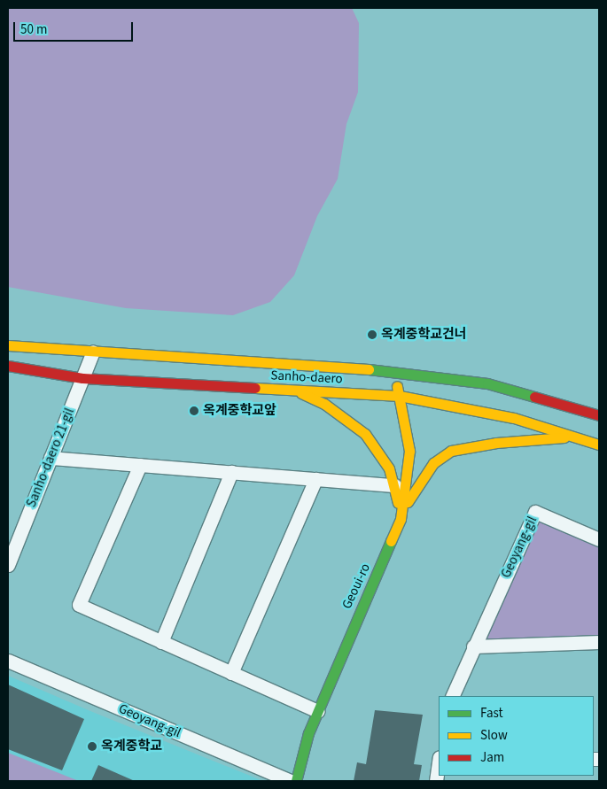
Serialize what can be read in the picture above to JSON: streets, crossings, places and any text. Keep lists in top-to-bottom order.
{
  "streets": {
    "street": [
      "Sanho-daero",
      "Sanho-daero 21-gil",
      "Geoyang-gil",
      "Geoui-ro"
    ]
  },
  "crossings": [
    ["Sanho-daero", "Sanho-daero 21-gil"],
    ["Sanho-daero", "Geoui-ro"]
  ],
  "places": ["옥계중학교건너", "옥계중학교앞", "옥계중학교"],
  "legend": ["Fast", "Slow", "Jam"],
  "scale_bar": "50 m"
}
